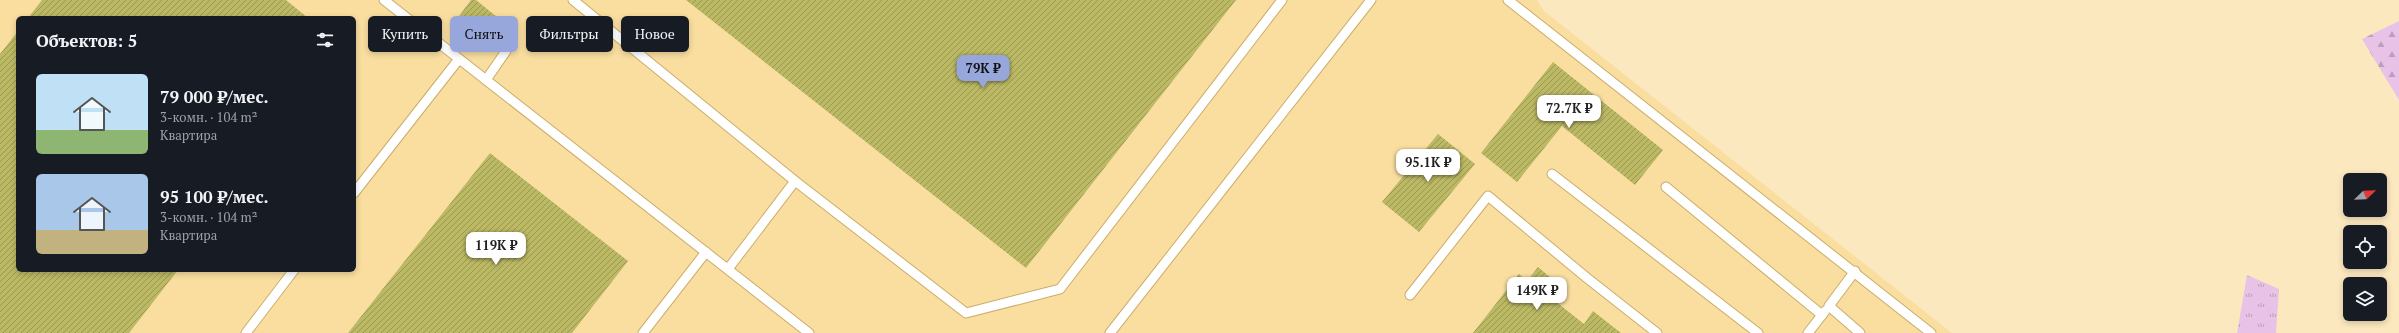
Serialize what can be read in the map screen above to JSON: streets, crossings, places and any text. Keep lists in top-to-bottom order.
{
  "north": "top right",
  "page": {
    "chip": [
      "Купить",
      "Снять",
      "Фильтры",
      "Новое"
    ],
    "heading": "Объектов: 5",
    "price": [
      "79K ₽",
      "72.7K ₽",
      "95.1K ₽",
      "119K ₽",
      "149K ₽"
    ],
    "list": [
      {
        "name": "79 000 ₽/мес.",
        "note": "3-комн. · 104 m² · Квартира"
      },
      {
        "name": "95 100 ₽/мес.",
        "note": "3-комн. · 104 m² · Квартира"
      }
    ]
  }
}
